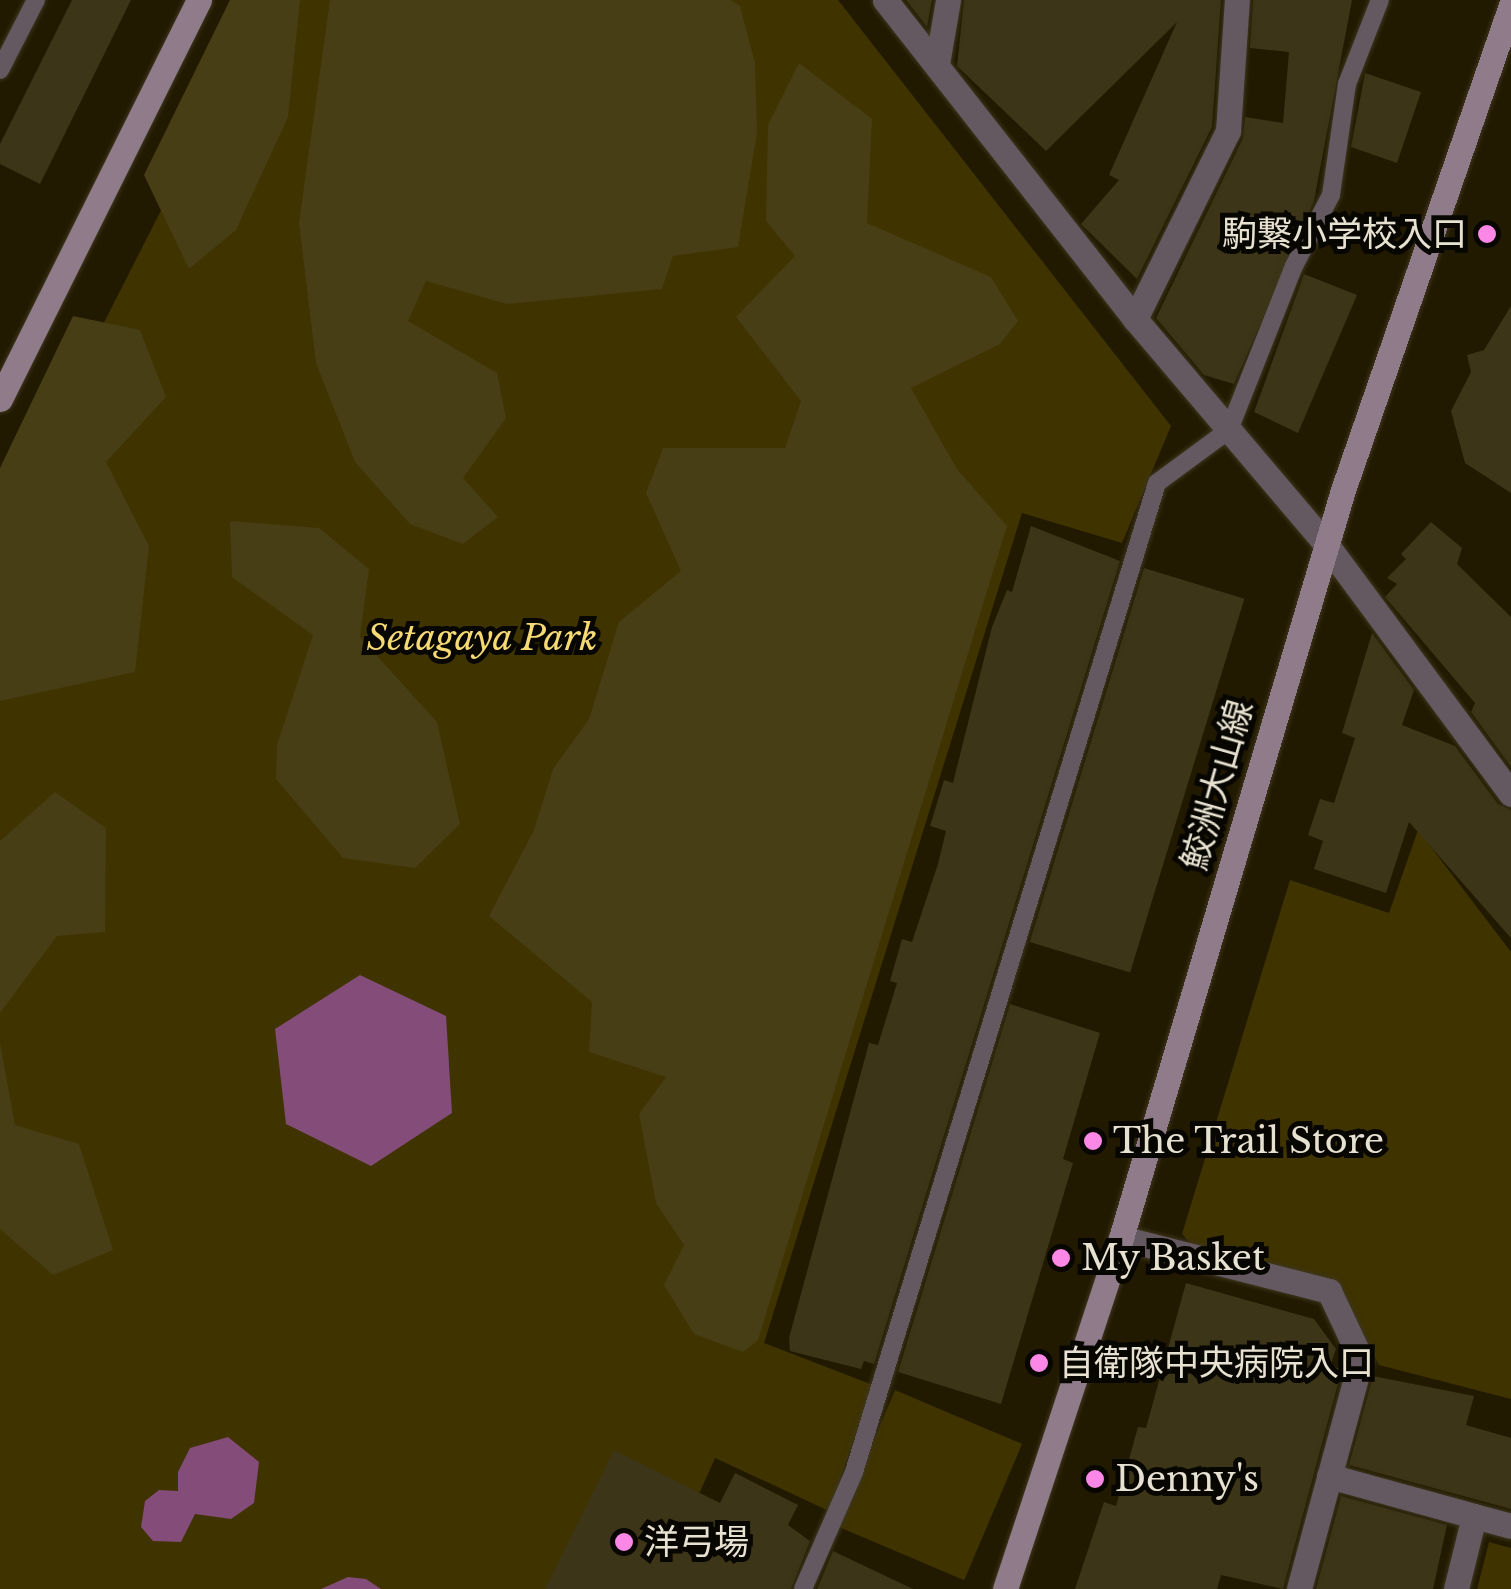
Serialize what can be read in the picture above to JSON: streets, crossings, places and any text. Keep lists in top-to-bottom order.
{
  "streets": {
    "main road": ["鮫洲大山線"]
  },
  "parks": ["Setagaya Park"],
  "places": [
    "駒繋小学校入口",
    "The Trail Store",
    "My Basket",
    "自衛隊中央病院入口",
    "Denny's",
    "洋弓場"
  ]
}
